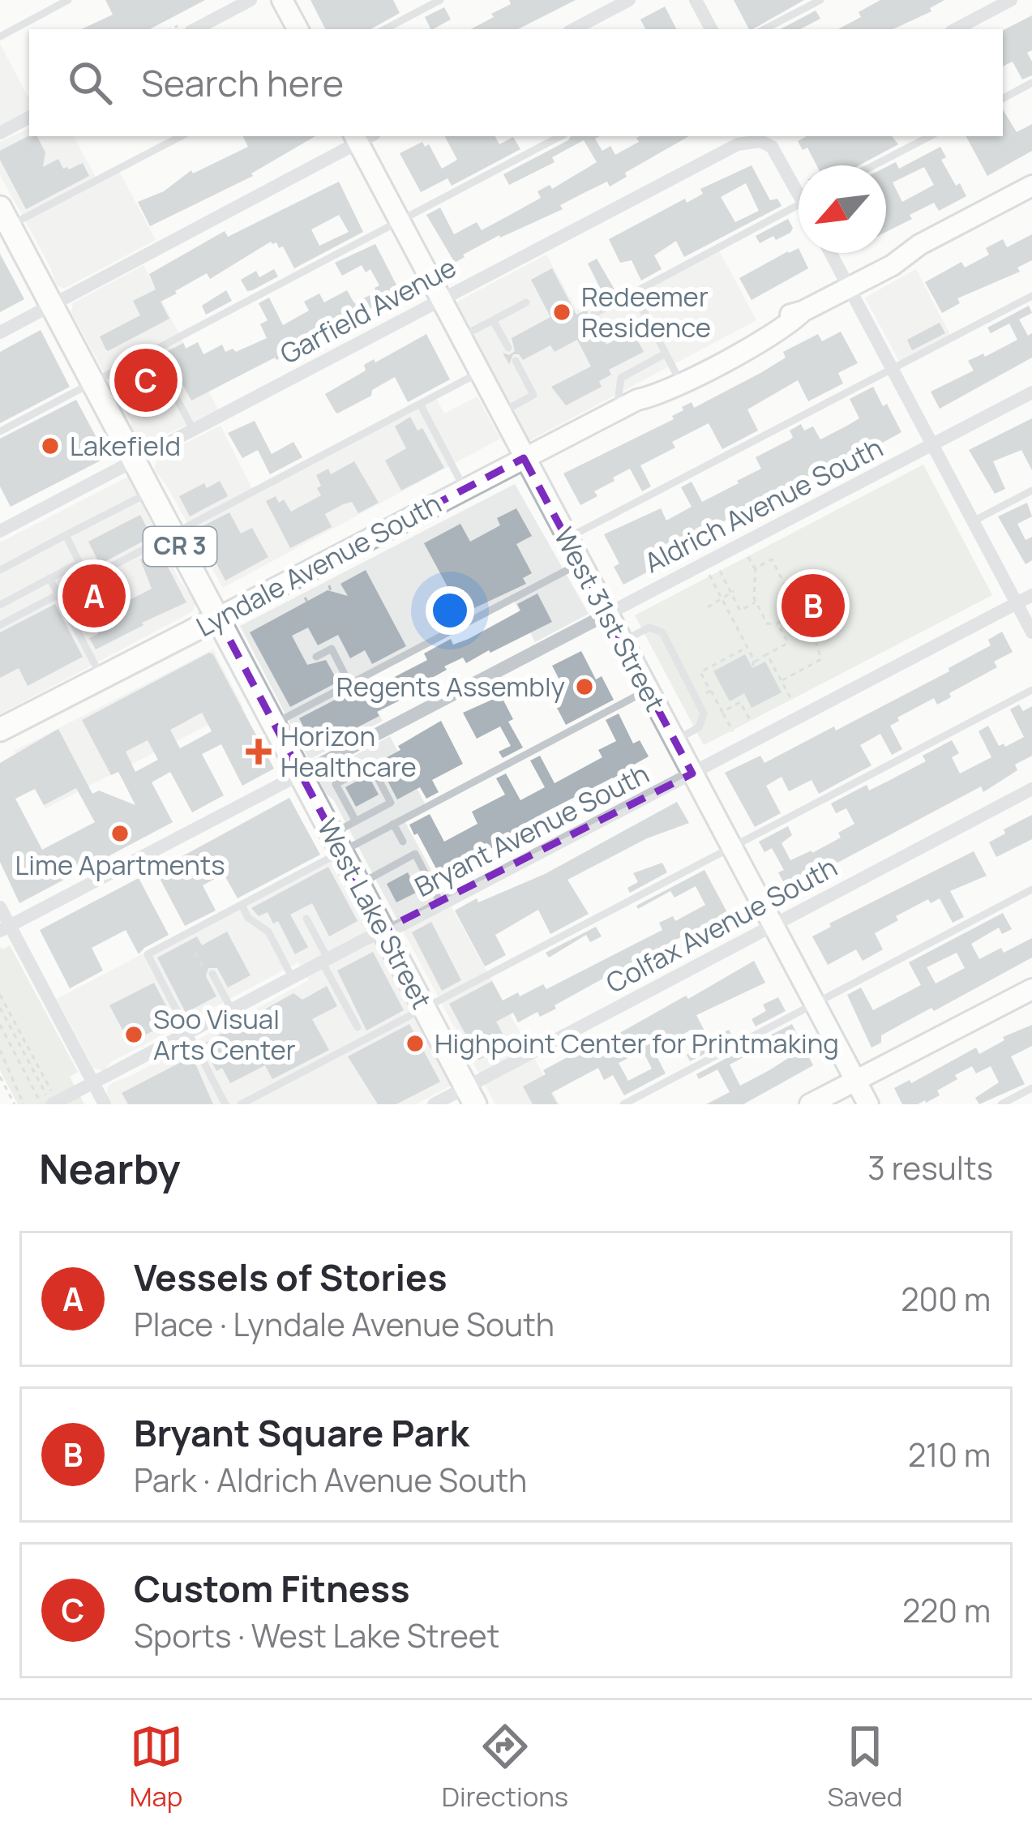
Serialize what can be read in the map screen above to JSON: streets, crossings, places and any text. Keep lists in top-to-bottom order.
{
  "streets": {
    "main road": ["CR 3", "Lyndale Avenue South", "West Lake Street"],
    "street": [
      "Garfield Avenue",
      "Aldrich Avenue South",
      "West 31st Street",
      "Bryant Avenue South",
      "Colfax Avenue South"
    ]
  },
  "crossings": [
    ["Garfield Avenue", "West 31st Street"],
    ["Garfield Avenue", "West Lake Street"],
    ["Aldrich Avenue South", "West 31st Street"],
    ["Aldrich Avenue South", "West Lake Street"],
    ["Lyndale Avenue South", "West 31st Street"],
    ["Lyndale Avenue South", "West Lake Street"],
    ["West 31st Street", "Bryant Avenue South"],
    ["West 31st Street", "Colfax Avenue South"],
    ["Bryant Avenue South", "West Lake Street"],
    ["West Lake Street", "Colfax Avenue South"]
  ],
  "places": {
    "other": [
      "Redeemer Residence",
      "Lakefield",
      "Regents Assembly",
      "Lime Apartments",
      "Soo Visual Arts Center",
      "Highpoint Center for Printmaking"
    ],
    "health": ["Horizon Healthcare"]
  },
  "north": "bottom left",
  "page": {
    "search": "Search here",
    "pins": ["C", "A", "B"],
    "heading": ["Nearby", "3 results"],
    "list": [
      {
        "mark": "A",
        "name": "Vessels of Stories",
        "note": "Place · Lyndale Avenue South",
        "value": "200 m"
      },
      {
        "mark": "B",
        "name": "Bryant Square Park",
        "note": "Park · Aldrich Avenue South",
        "value": "210 m"
      },
      {
        "mark": "C",
        "name": "Custom Fitness",
        "note": "Sports · West Lake Street",
        "value": "220 m"
      }
    ],
    "nav": ["Map", "Directions", "Saved"]
  }
}
